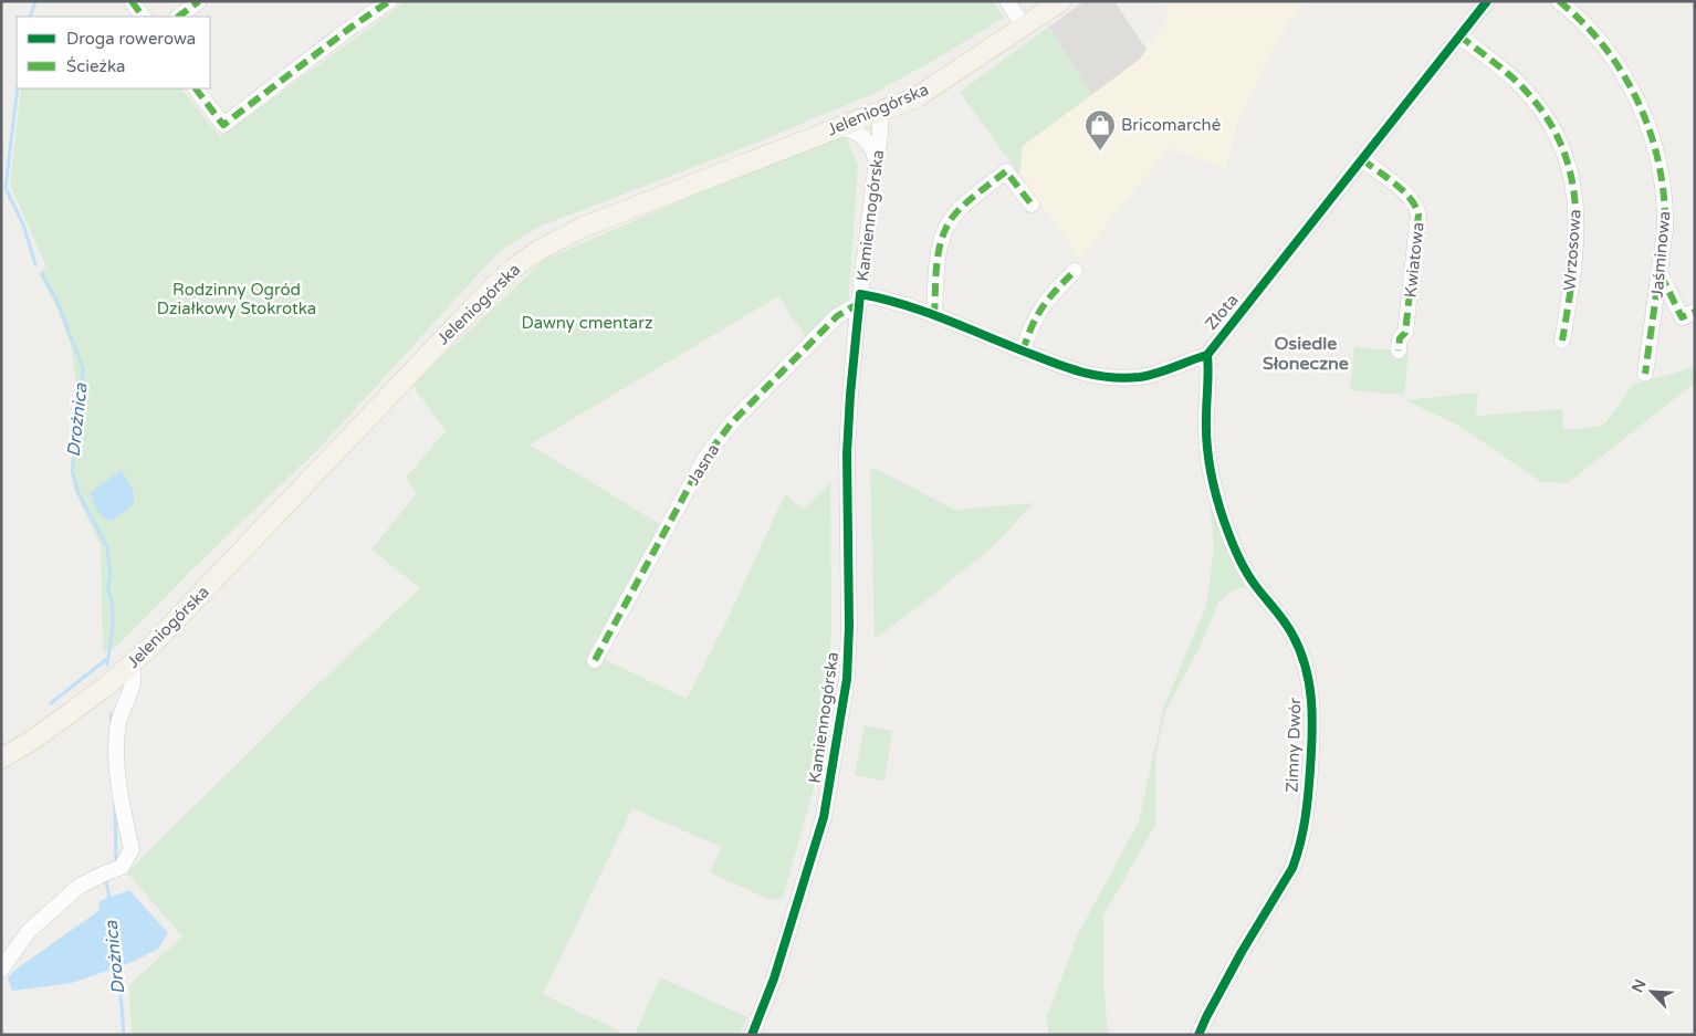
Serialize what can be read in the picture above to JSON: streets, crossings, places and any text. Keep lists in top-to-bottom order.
{
  "streets": {
    "main road": ["Jeleniogórska"],
    "street": [
      "Kamiennogórska",
      "Wrzosowa",
      "Jaśminowa",
      "Kwiatowa",
      "Złota",
      "Jasna",
      "Zimny Dwór"
    ]
  },
  "crossings": [
    ["Jeleniogórska", "Kamiennogórska"],
    ["Kamiennogórska", "Złota"],
    ["Kamiennogórska", "Jasna"],
    ["Wrzosowa", "Złota"],
    ["Kwiatowa", "Złota"],
    ["Złota", "Jasna"],
    ["Złota", "Zimny Dwór"]
  ],
  "districts": ["Osiedle Słoneczne"],
  "water": ["Drożnica"],
  "parks": ["Rodzinny Ogród Działkowy Stokrotka", "Dawny cmentarz"],
  "places": {
    "shop": ["Bricomarché"]
  },
  "legend": ["Droga rowerowa", "Ścieżka"],
  "north": "top left"
}
